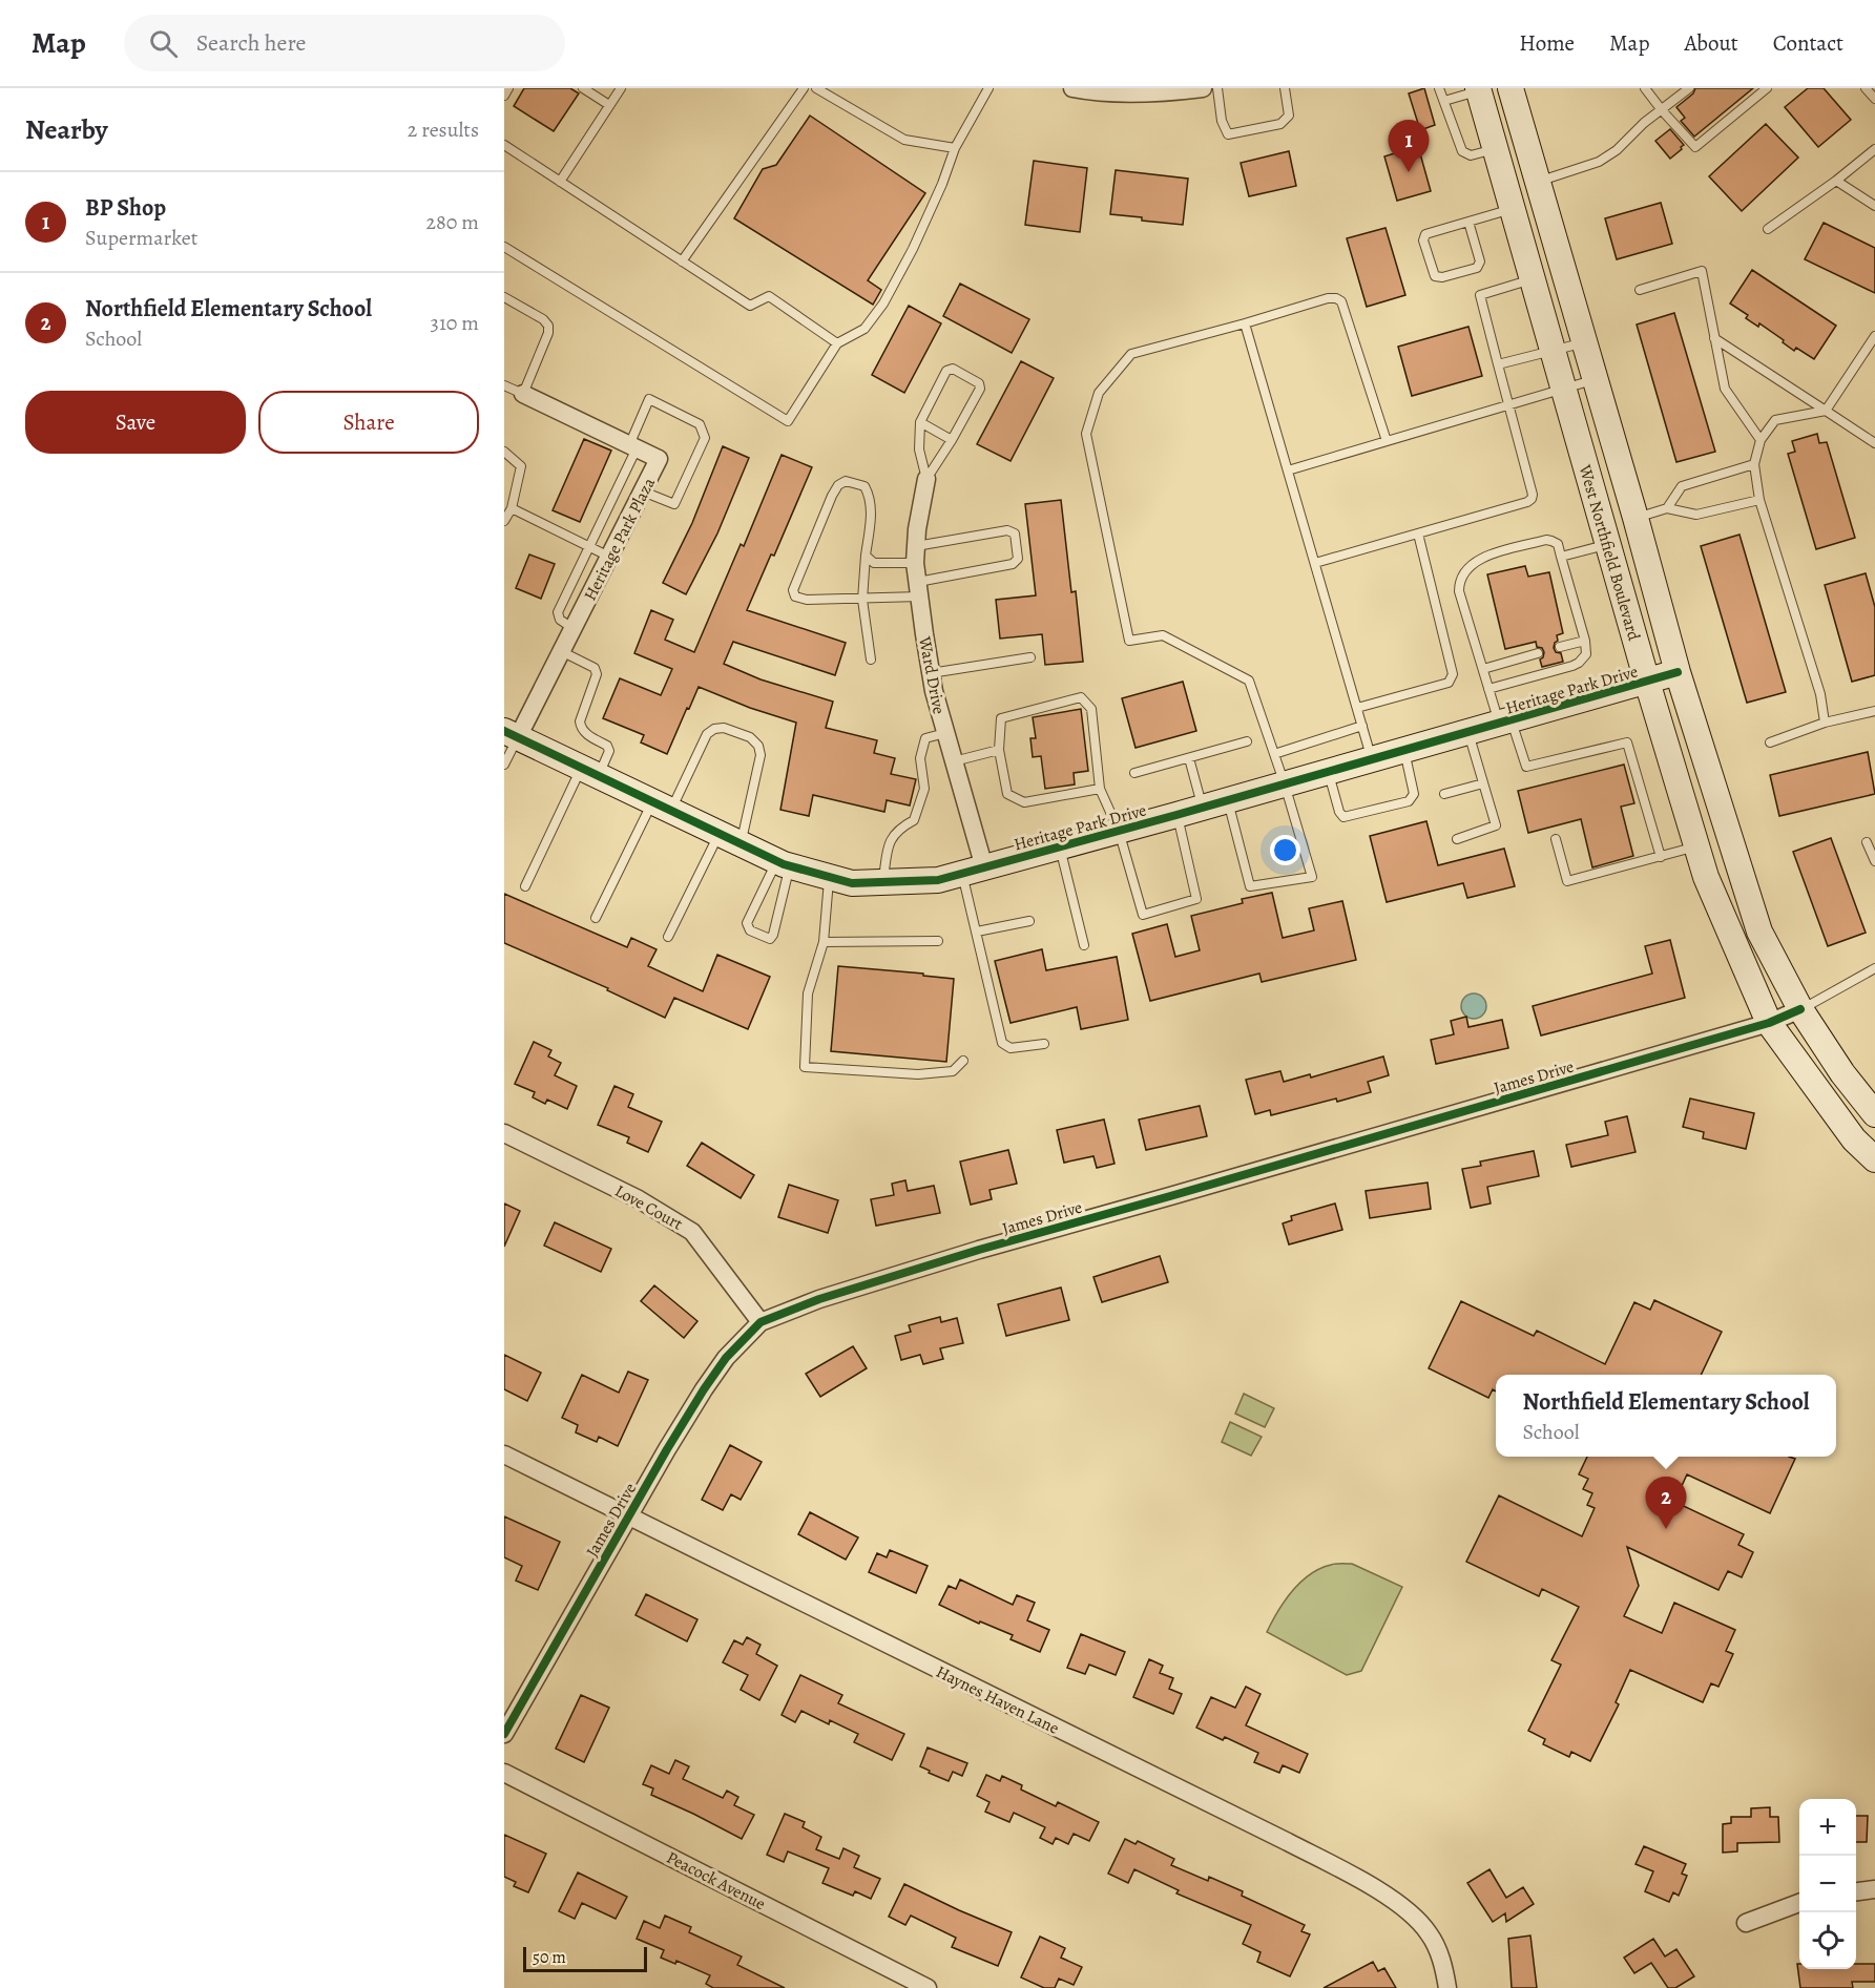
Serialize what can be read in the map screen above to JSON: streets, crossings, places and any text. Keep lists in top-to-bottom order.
{
  "streets": {
    "main road": ["West Northfield Boulevard", "Heritage Park Drive"],
    "street": [
      "Heritage Park Plaza",
      "Ward Drive",
      "James Drive",
      "Love Court",
      "Haynes Haven Lane",
      "Peacock Avenue"
    ]
  },
  "crossings": [
    ["Heritage Park Plaza", "Heritage Park Drive"],
    ["West Northfield Boulevard", "Heritage Park Drive"],
    ["West Northfield Boulevard", "James Drive"],
    ["Ward Drive", "Heritage Park Drive"],
    ["James Drive", "Love Court"],
    ["James Drive", "Haynes Haven Lane"]
  ],
  "scale_bar": "50 m",
  "page": {
    "header": "Map",
    "search": "Search here",
    "nav": [
      "Home",
      "Map",
      "About",
      "Contact"
    ],
    "heading": ["Nearby", "2 results"],
    "pins": ["1", "2"],
    "list": [
      {
        "mark": "1",
        "name": "BP Shop",
        "note": "Supermarket",
        "value": "280 m"
      },
      {
        "mark": "2",
        "name": "Northfield Elementary School",
        "note": "School",
        "value": "310 m"
      }
    ],
    "buttons": ["Save", "Share"],
    "popup": ["Northfield Elementary School", "School"],
    "map_buttons": ["+", "−"],
    "scale": "50 m"
  }
}
